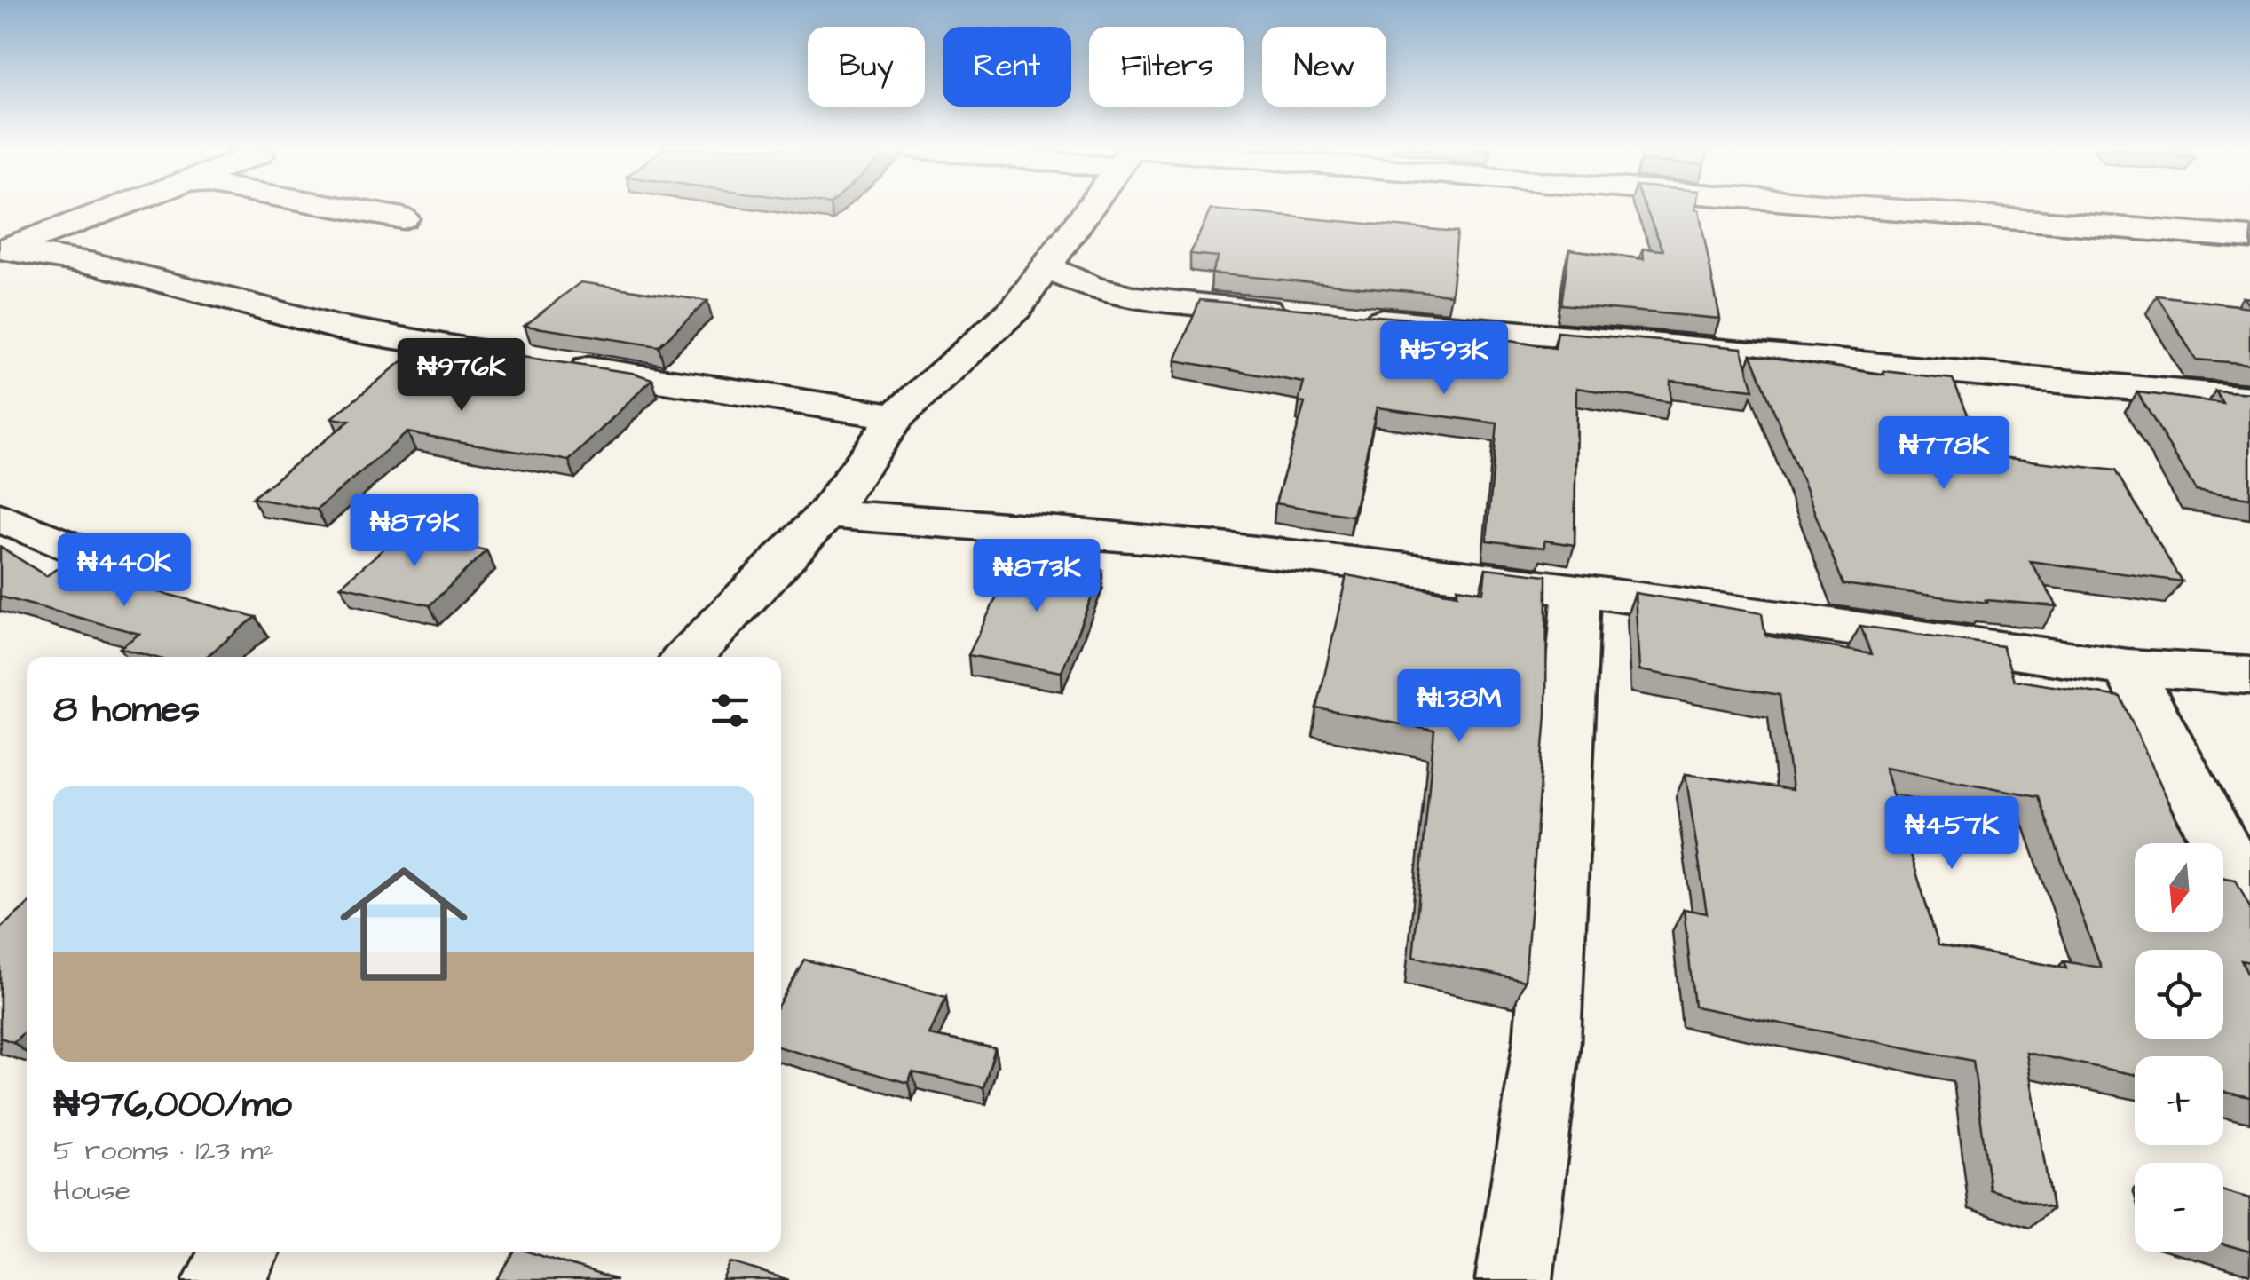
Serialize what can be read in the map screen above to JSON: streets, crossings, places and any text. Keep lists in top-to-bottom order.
{
  "north": "bottom",
  "page": {
    "chip": [
      "Buy",
      "Rent",
      "Filters",
      "New"
    ],
    "price": [
      "₦593K",
      "₦976K",
      "₦778K",
      "₦879K",
      "₦440K",
      "₦873K",
      "₦1.38M",
      "₦457K"
    ],
    "heading": "8 homes",
    "list": [
      {
        "name": "₦976,000/mo",
        "note": "5 rooms · 123 m² · House"
      }
    ],
    "map_buttons": ["+", "−"]
  }
}
